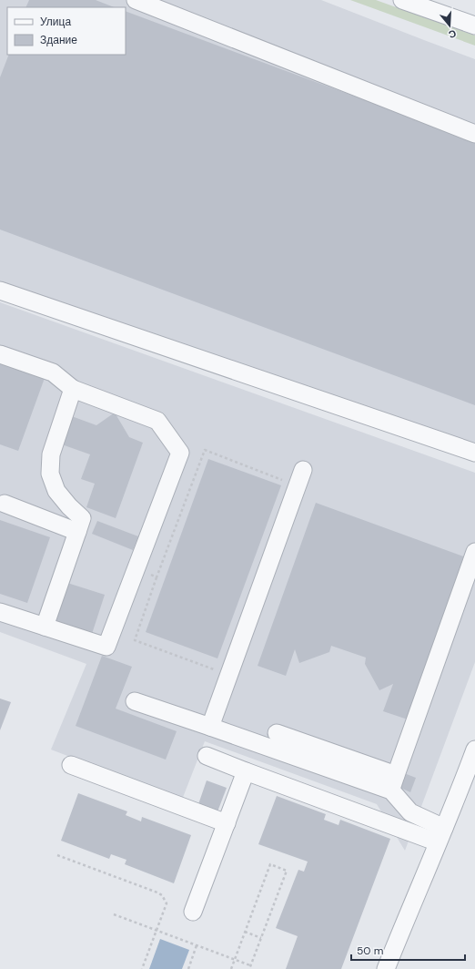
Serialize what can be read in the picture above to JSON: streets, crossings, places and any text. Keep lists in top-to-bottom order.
{
  "legend": ["Улица", "Здание"],
  "scale_bar": "50 m",
  "north": "bottom"
}
